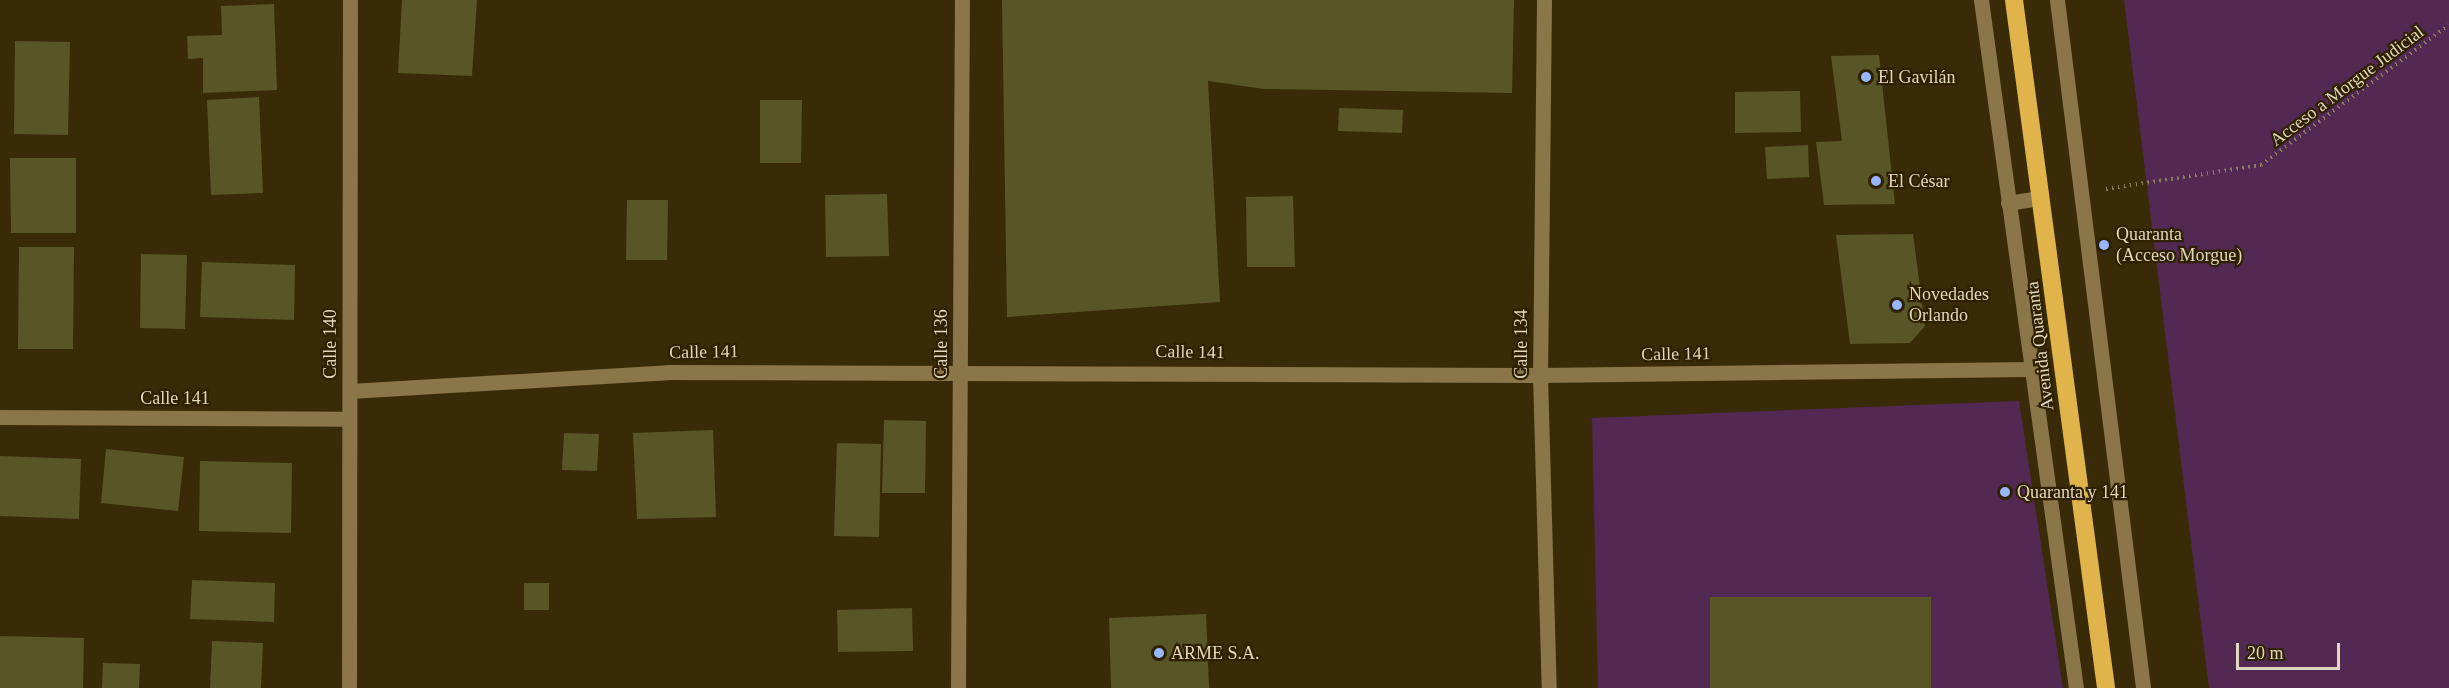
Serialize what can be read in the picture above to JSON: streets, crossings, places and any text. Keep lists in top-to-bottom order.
{
  "streets": {
    "highway": ["Avenida Quaranta"],
    "street": [
      "Calle 140",
      "Calle 136",
      "Calle 134",
      "Calle 141"
    ],
    "path": ["Acceso a Morgue Judicial"]
  },
  "crossings": [
    ["Calle 140", "Calle 141"],
    ["Calle 136", "Calle 141"],
    ["Calle 134", "Calle 141"]
  ],
  "places": [
    "El Gavilán",
    "El César",
    "Quaranta (Acceso Morgue)",
    "Novedades Orlando",
    "Quaranta y 141",
    "ARME S.A."
  ],
  "scale_bar": "20 m"
}
